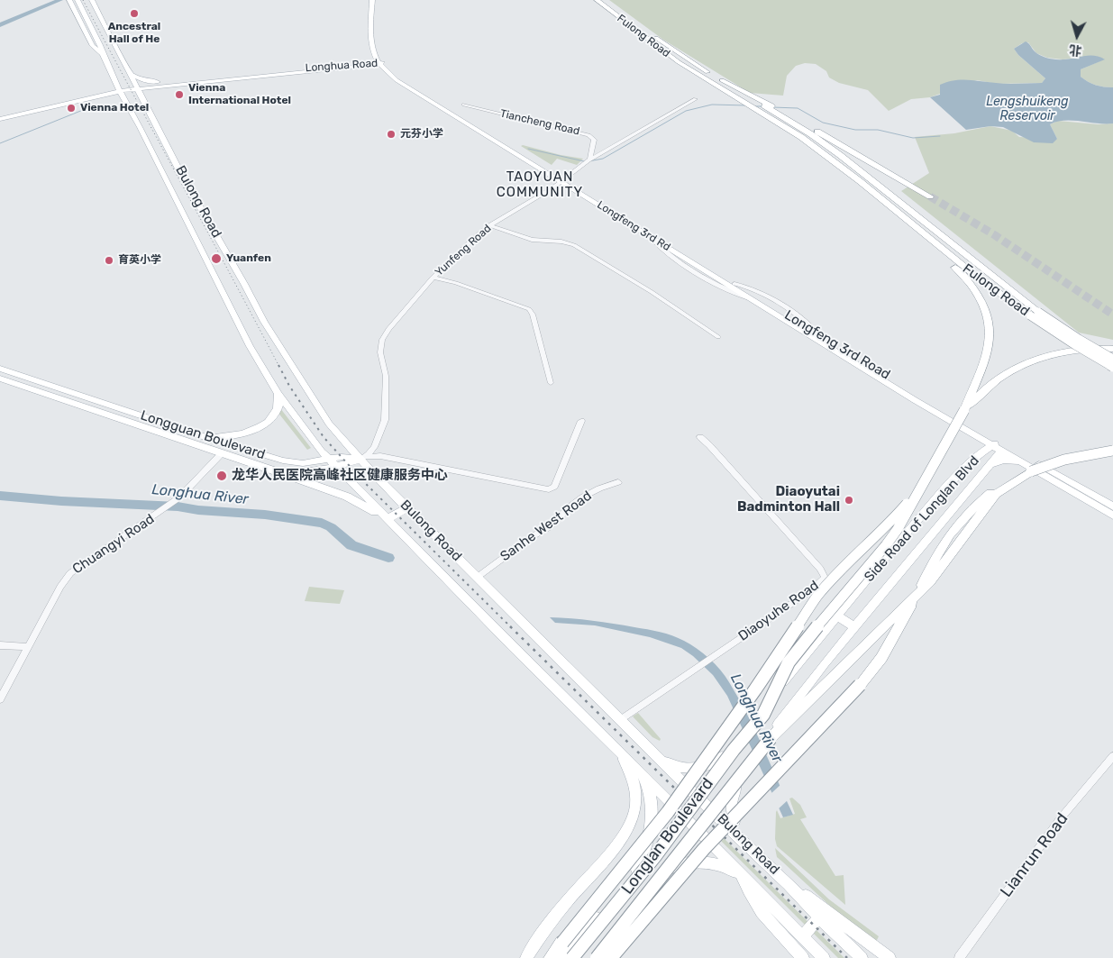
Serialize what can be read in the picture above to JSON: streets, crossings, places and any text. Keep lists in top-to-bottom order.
{
  "streets": {
    "highway": ["Fulong Road", "Longlan Boulevard"],
    "main road": [
      "Longhua Road",
      "Bulong Road",
      "Longfeng 3rd Rd",
      "Longfeng 3rd Road",
      "Longguan Boulevard",
      "Side Road of Longlan Blvd"
    ],
    "street": [
      "Tiancheng Road",
      "Yunfeng Road",
      "Sanhe West Road",
      "Chuangyi Road",
      "Diaoyuhe Road",
      "Lianrun Road"
    ]
  },
  "crossings": [
    ["Longhua Road", "Bulong Road"],
    ["Tiancheng Road", "Yunfeng Road"],
    ["Bulong Road", "Yunfeng Road"],
    ["Bulong Road", "Longguan Boulevard"],
    ["Bulong Road", "Side Road of Longlan Blvd"],
    ["Bulong Road", "Sanhe West Road"],
    ["Bulong Road", "Diaoyuhe Road"],
    ["Longfeng 3rd Rd", "Longfeng 3rd Road"],
    ["Yunfeng Road", "Longfeng 3rd Road"],
    ["Yunfeng Road", "Longguan Boulevard"],
    ["Longfeng 3rd Road", "Side Road of Longlan Blvd"],
    ["Longfeng 3rd Road", "Longlan Boulevard"],
    ["Longguan Boulevard", "Chuangyi Road"],
    ["Side Road of Longlan Blvd", "Longlan Boulevard"]
  ],
  "districts": ["TAOYUAN COMMUNITY"],
  "water": ["Lengshuikeng Reservoir", "Longhua River"],
  "places": [
    "Ancestral Hall of He",
    "Vienna International Hotel",
    "Vienna Hotel",
    "元芬小学",
    "Yuanfen",
    "育英小学",
    "龙华人民医院高峰社区健康服务中心",
    "Diaoyutai Badminton Hall"
  ],
  "north": "bottom"
}
